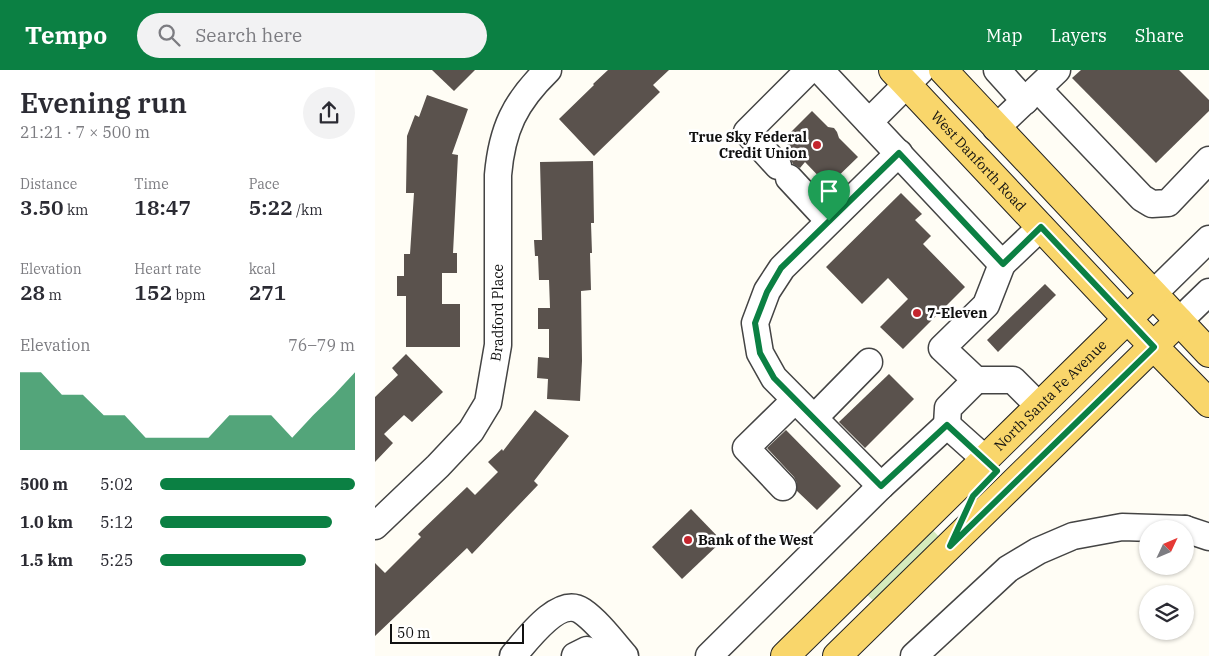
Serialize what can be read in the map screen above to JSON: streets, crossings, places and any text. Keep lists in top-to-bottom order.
{
  "streets": {
    "main road": ["West Danforth Road", "North Santa Fe Avenue"],
    "street": ["Bradford Place"]
  },
  "crossings": [
    ["West Danforth Road", "North Santa Fe Avenue"]
  ],
  "places": ["True Sky Federal Credit Union", "7-Eleven", "Bank of the West"],
  "scale_bar": "50 m",
  "north": "top right",
  "page": {
    "header": "Tempo",
    "search": "Search here",
    "nav": ["Map", "Layers", "Share"],
    "heading": ["Evening run", "21:21 · 7 × 500 m"],
    "stats": [
      ["Distance", "3.50 km"],
      ["Time", "18:47"],
      ["Pace", "5:22 /km"],
      ["Elevation", "28 m"],
      ["Heart rate", "152 bpm"],
      ["kcal", "271"]
    ],
    "chart": ["Elevation", "76–79 m"],
    "list": [
      {
        "name": "500 m",
        "note": "5:02"
      },
      {
        "name": "1.0 km",
        "note": "5:12"
      },
      {
        "name": "1.5 km",
        "note": "5:25"
      }
    ],
    "scale": "50 m"
  }
}
